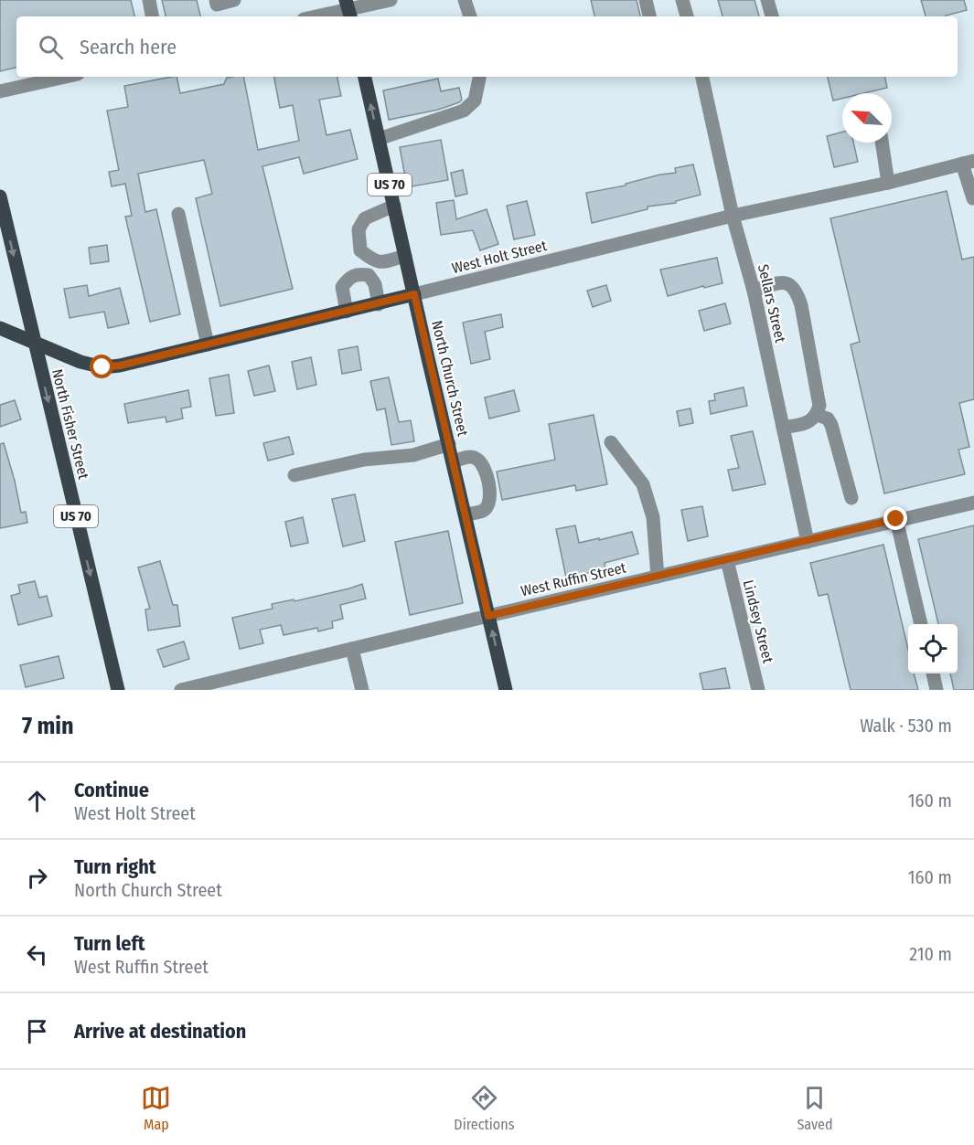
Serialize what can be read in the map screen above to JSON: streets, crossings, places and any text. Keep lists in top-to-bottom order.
{
  "streets": {
    "main road": [
      "US 70",
      "West Holt Street",
      "North Church Street",
      "North Fisher Street"
    ],
    "street": ["Sellars Street", "West Ruffin Street", "Lindsey Street"]
  },
  "crossings": [
    ["West Holt Street", "Sellars Street"],
    ["West Holt Street", "North Church Street"],
    ["West Holt Street", "North Fisher Street"],
    ["Sellars Street", "West Ruffin Street"],
    ["North Church Street", "West Ruffin Street"],
    ["West Ruffin Street", "Lindsey Street"]
  ],
  "one_way": ["North Fisher Street"],
  "north": "top left",
  "page": {
    "search": "Search here",
    "heading": ["7 min", "Walk · 530 m"],
    "list": [
      ["Continue", "West Holt Street", "160 m"],
      ["Turn right", "North Church Street", "160 m"],
      ["Turn left", "West Ruffin Street", "210 m"],
      "Arrive at destination"
    ],
    "nav": ["Map", "Directions", "Saved"]
  }
}
